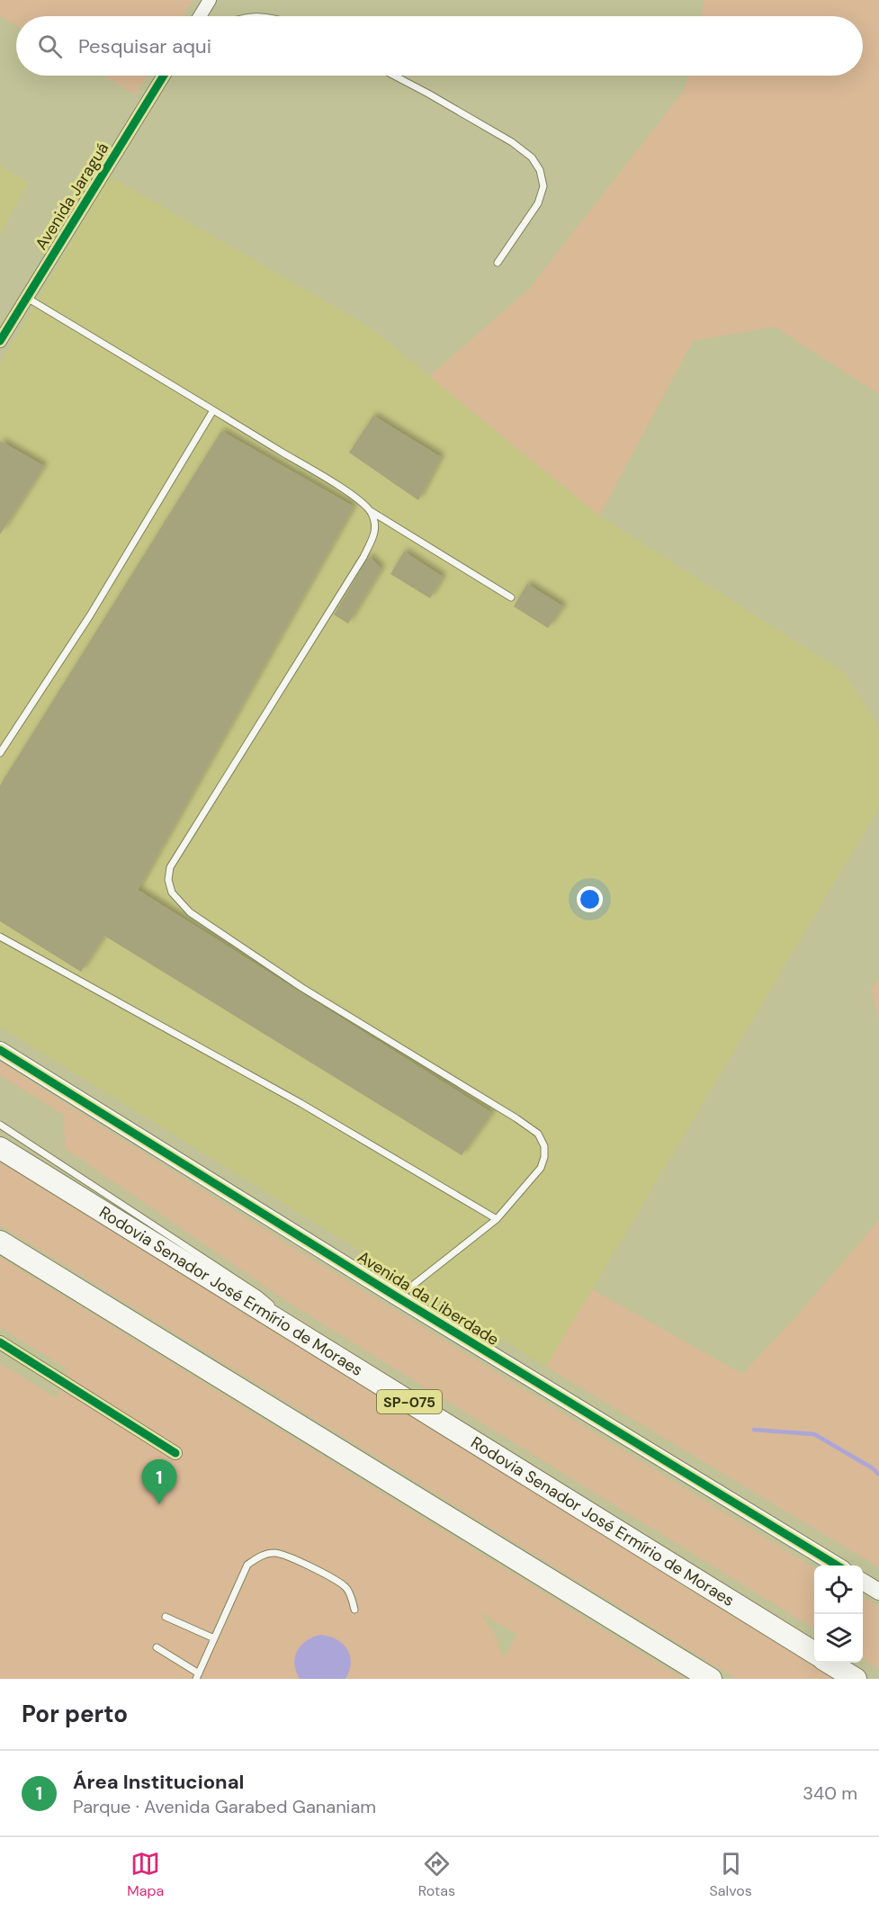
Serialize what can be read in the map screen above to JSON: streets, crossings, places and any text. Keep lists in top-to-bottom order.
{
  "streets": {
    "highway": ["Rodovia Senador José Ermírio de Moraes", "SP-075"],
    "street": ["Avenida Jaraguá", "Avenida da Liberdade"]
  },
  "page": {
    "search": "Pesquisar aqui",
    "pins": "1",
    "heading": "Por perto",
    "list": [
      {
        "mark": "1",
        "name": "Área Institucional",
        "note": "Parque · Avenida Garabed Gananiam",
        "value": "340 m"
      }
    ],
    "nav": ["Mapa", "Rotas", "Salvos"]
  }
}
